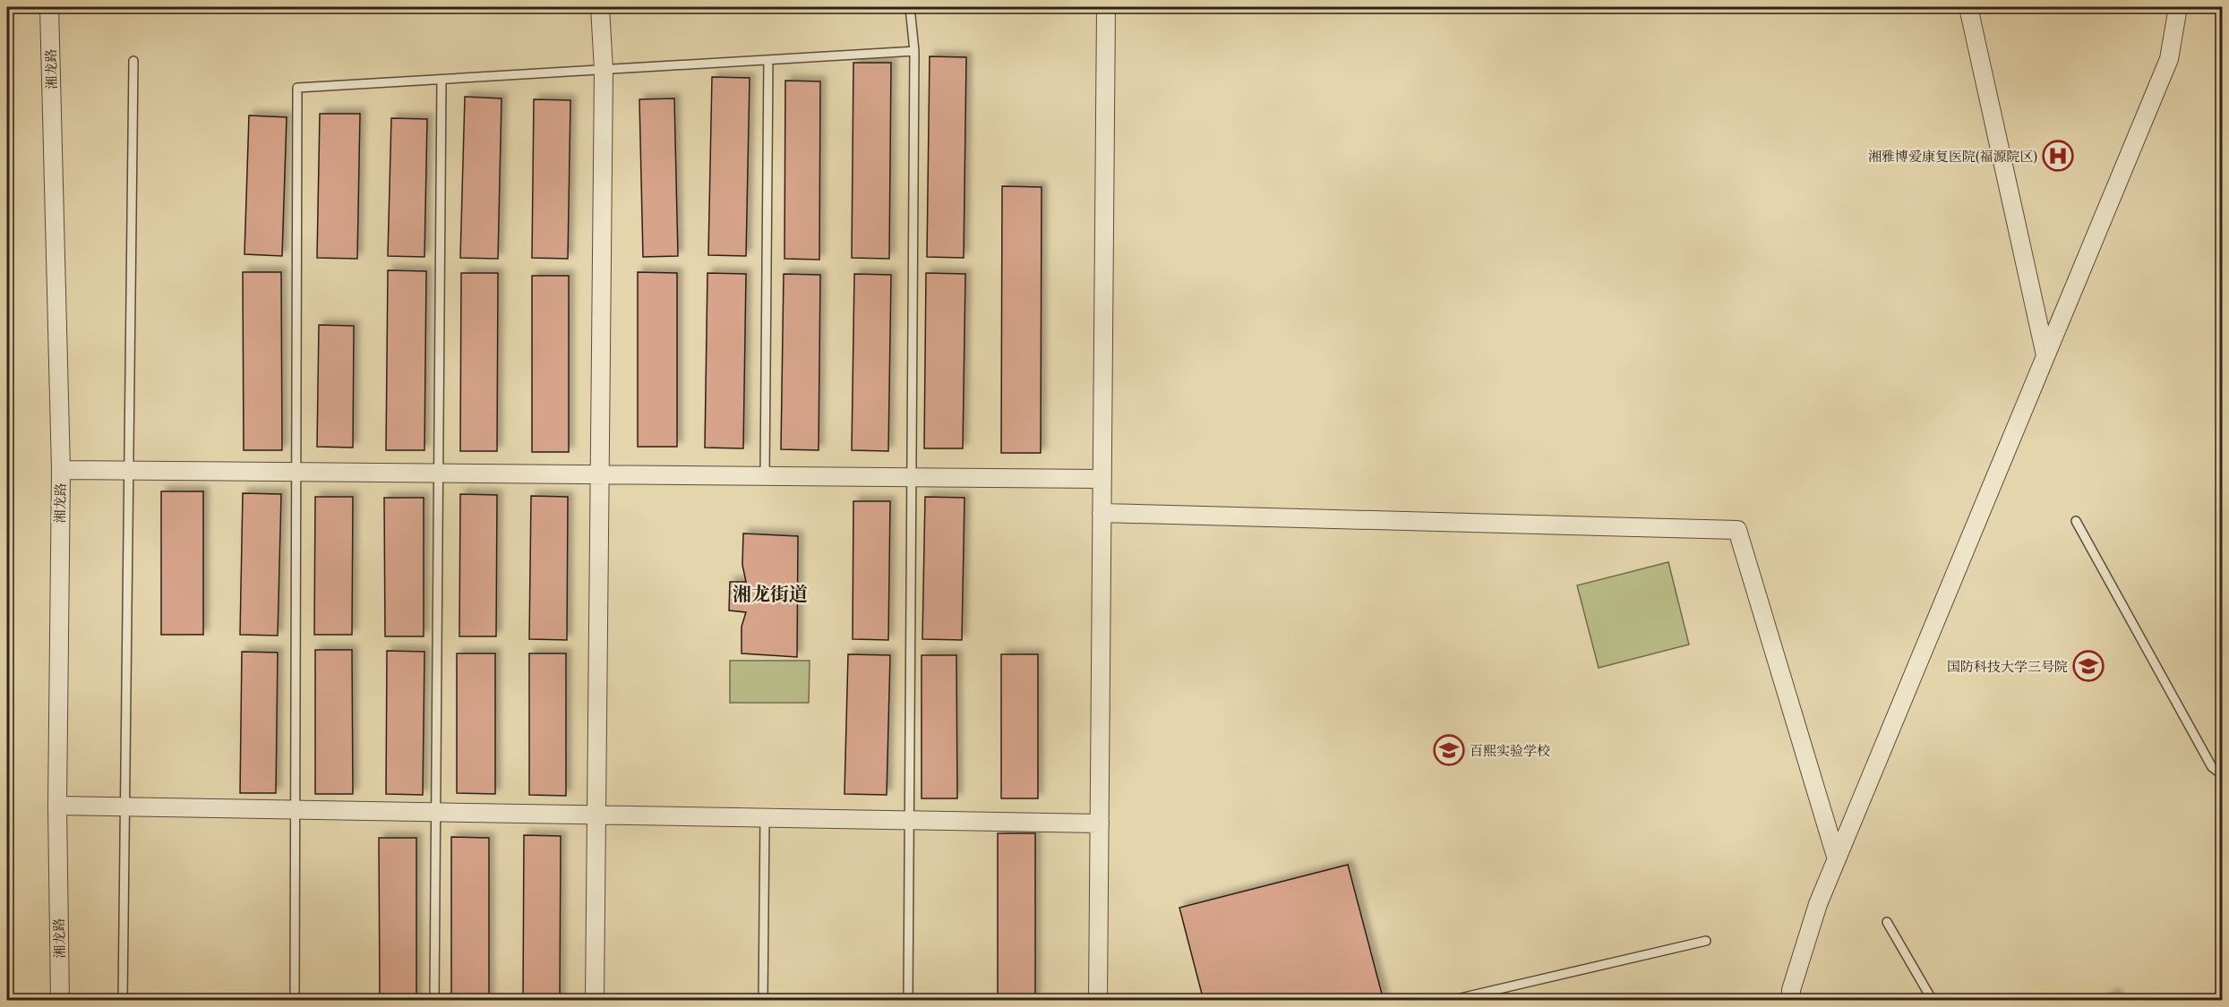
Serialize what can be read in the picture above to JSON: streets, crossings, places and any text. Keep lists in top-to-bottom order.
{
  "streets": {
    "street": ["湘龙路"]
  },
  "districts": ["湘龙街道"],
  "places": {
    "hospital": ["湘雅博爱康复医院(福源院区)"],
    "school or university": ["国防科技大学三号院", "百熙实验学校"]
  }
}
